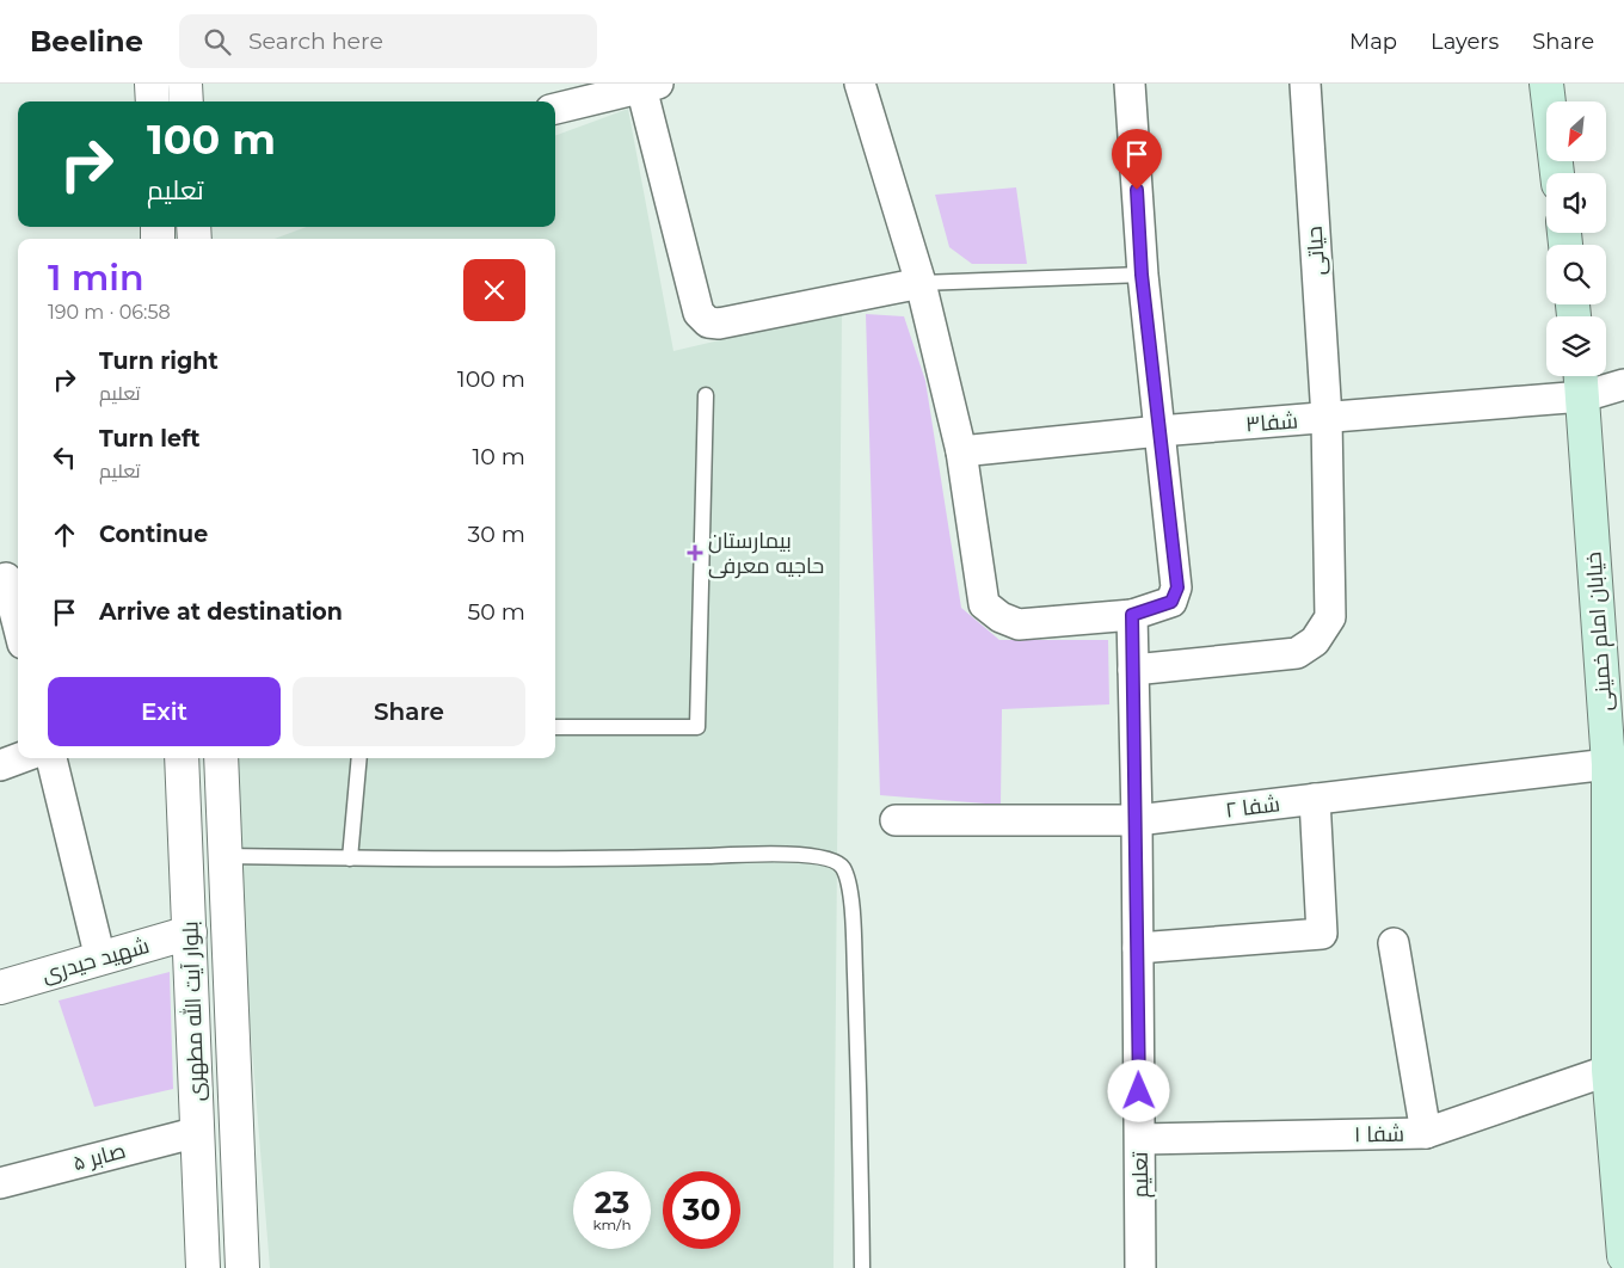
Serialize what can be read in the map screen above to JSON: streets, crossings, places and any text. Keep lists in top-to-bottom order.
{
  "streets": {
    "main road": ["خیابان امام خمینی"],
    "street": [
      "حیاتی",
      "شفا۳",
      "شفا ۲",
      "شهید حیدری",
      "بلوار آیت الله مطهری",
      "شفا ۱",
      "صابر ۵",
      "تعلیم"
    ]
  },
  "crossings": [
    ["حیاتی", "شفا۳"],
    ["حیاتی", "تعلیم"],
    ["شفا۳", "خیابان امام خمینی"],
    ["خیابان امام خمینی", "شفا ۲"],
    ["خیابان امام خمینی", "شفا ۱"],
    ["شفا ۲", "تعلیم"],
    ["شهید حیدری", "بلوار آیت الله مطهری"],
    ["بلوار آیت الله مطهری", "صابر ۵"],
    ["شفا ۱", "تعلیم"]
  ],
  "places": {
    "health": ["بیمارستان حاجیه معرفی"]
  },
  "north": "bottom left",
  "page": {
    "header": "Beeline",
    "search": "Search here",
    "nav": ["Map", "Layers", "Share"],
    "turn": ["100 m", "تعلیم"],
    "heading": ["1 min", "190 m · 06:58"],
    "list": [
      {
        "name": "Turn right",
        "note": "تعلیم",
        "value": "100 m"
      },
      {
        "name": "Turn left",
        "note": "تعلیم",
        "value": "10 m"
      },
      {
        "name": "Continue",
        "value": "30 m"
      },
      {
        "name": "Arrive at destination",
        "value": "50 m"
      }
    ],
    "buttons": ["Exit", "Share"],
    "speed": "23 km/h",
    "limit": "30"
  }
}
